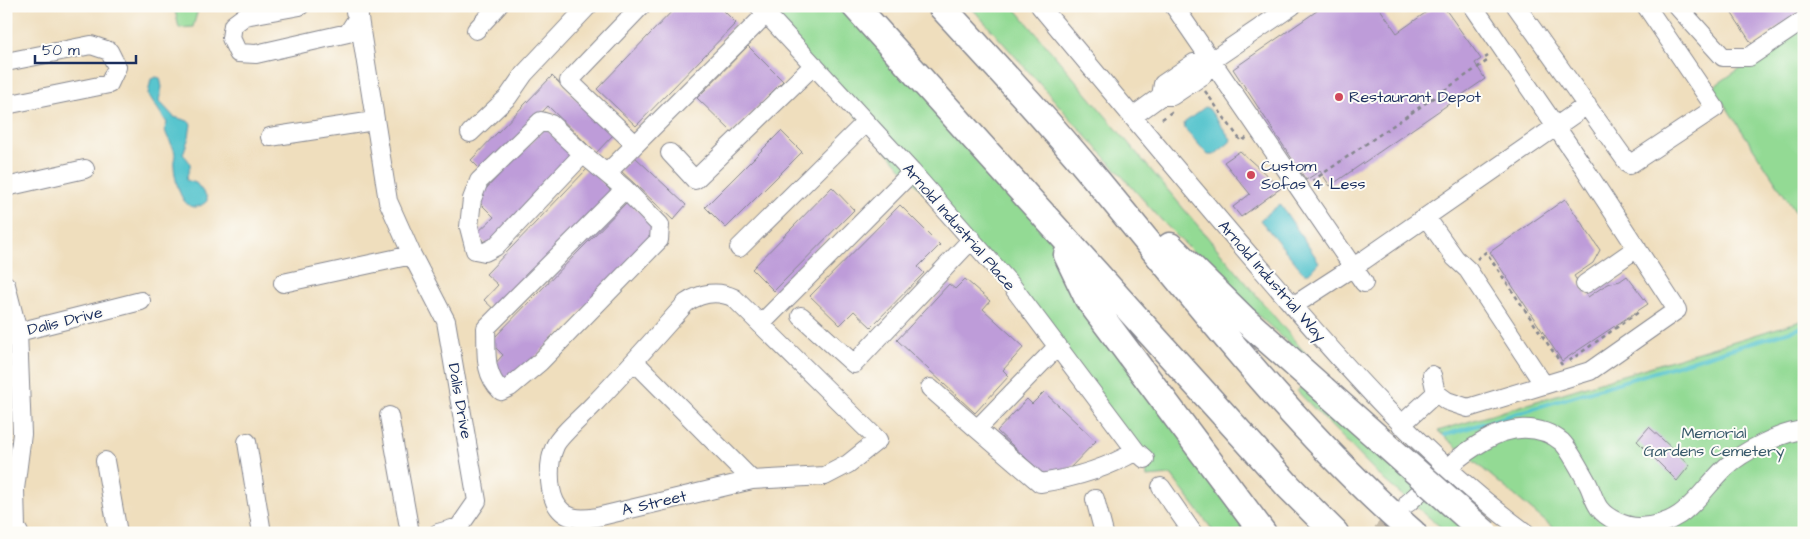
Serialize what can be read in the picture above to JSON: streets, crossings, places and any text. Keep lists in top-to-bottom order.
{
  "streets": {
    "street": [
      "Arnold Industrial Place",
      "Arnold Industrial Way",
      "Dalis Drive",
      "A Street"
    ]
  },
  "parks": ["Memorial Gardens Cemetery"],
  "places": ["Restaurant Depot", "Custom Sofas 4 Less"],
  "scale_bar": "50 m"
}
